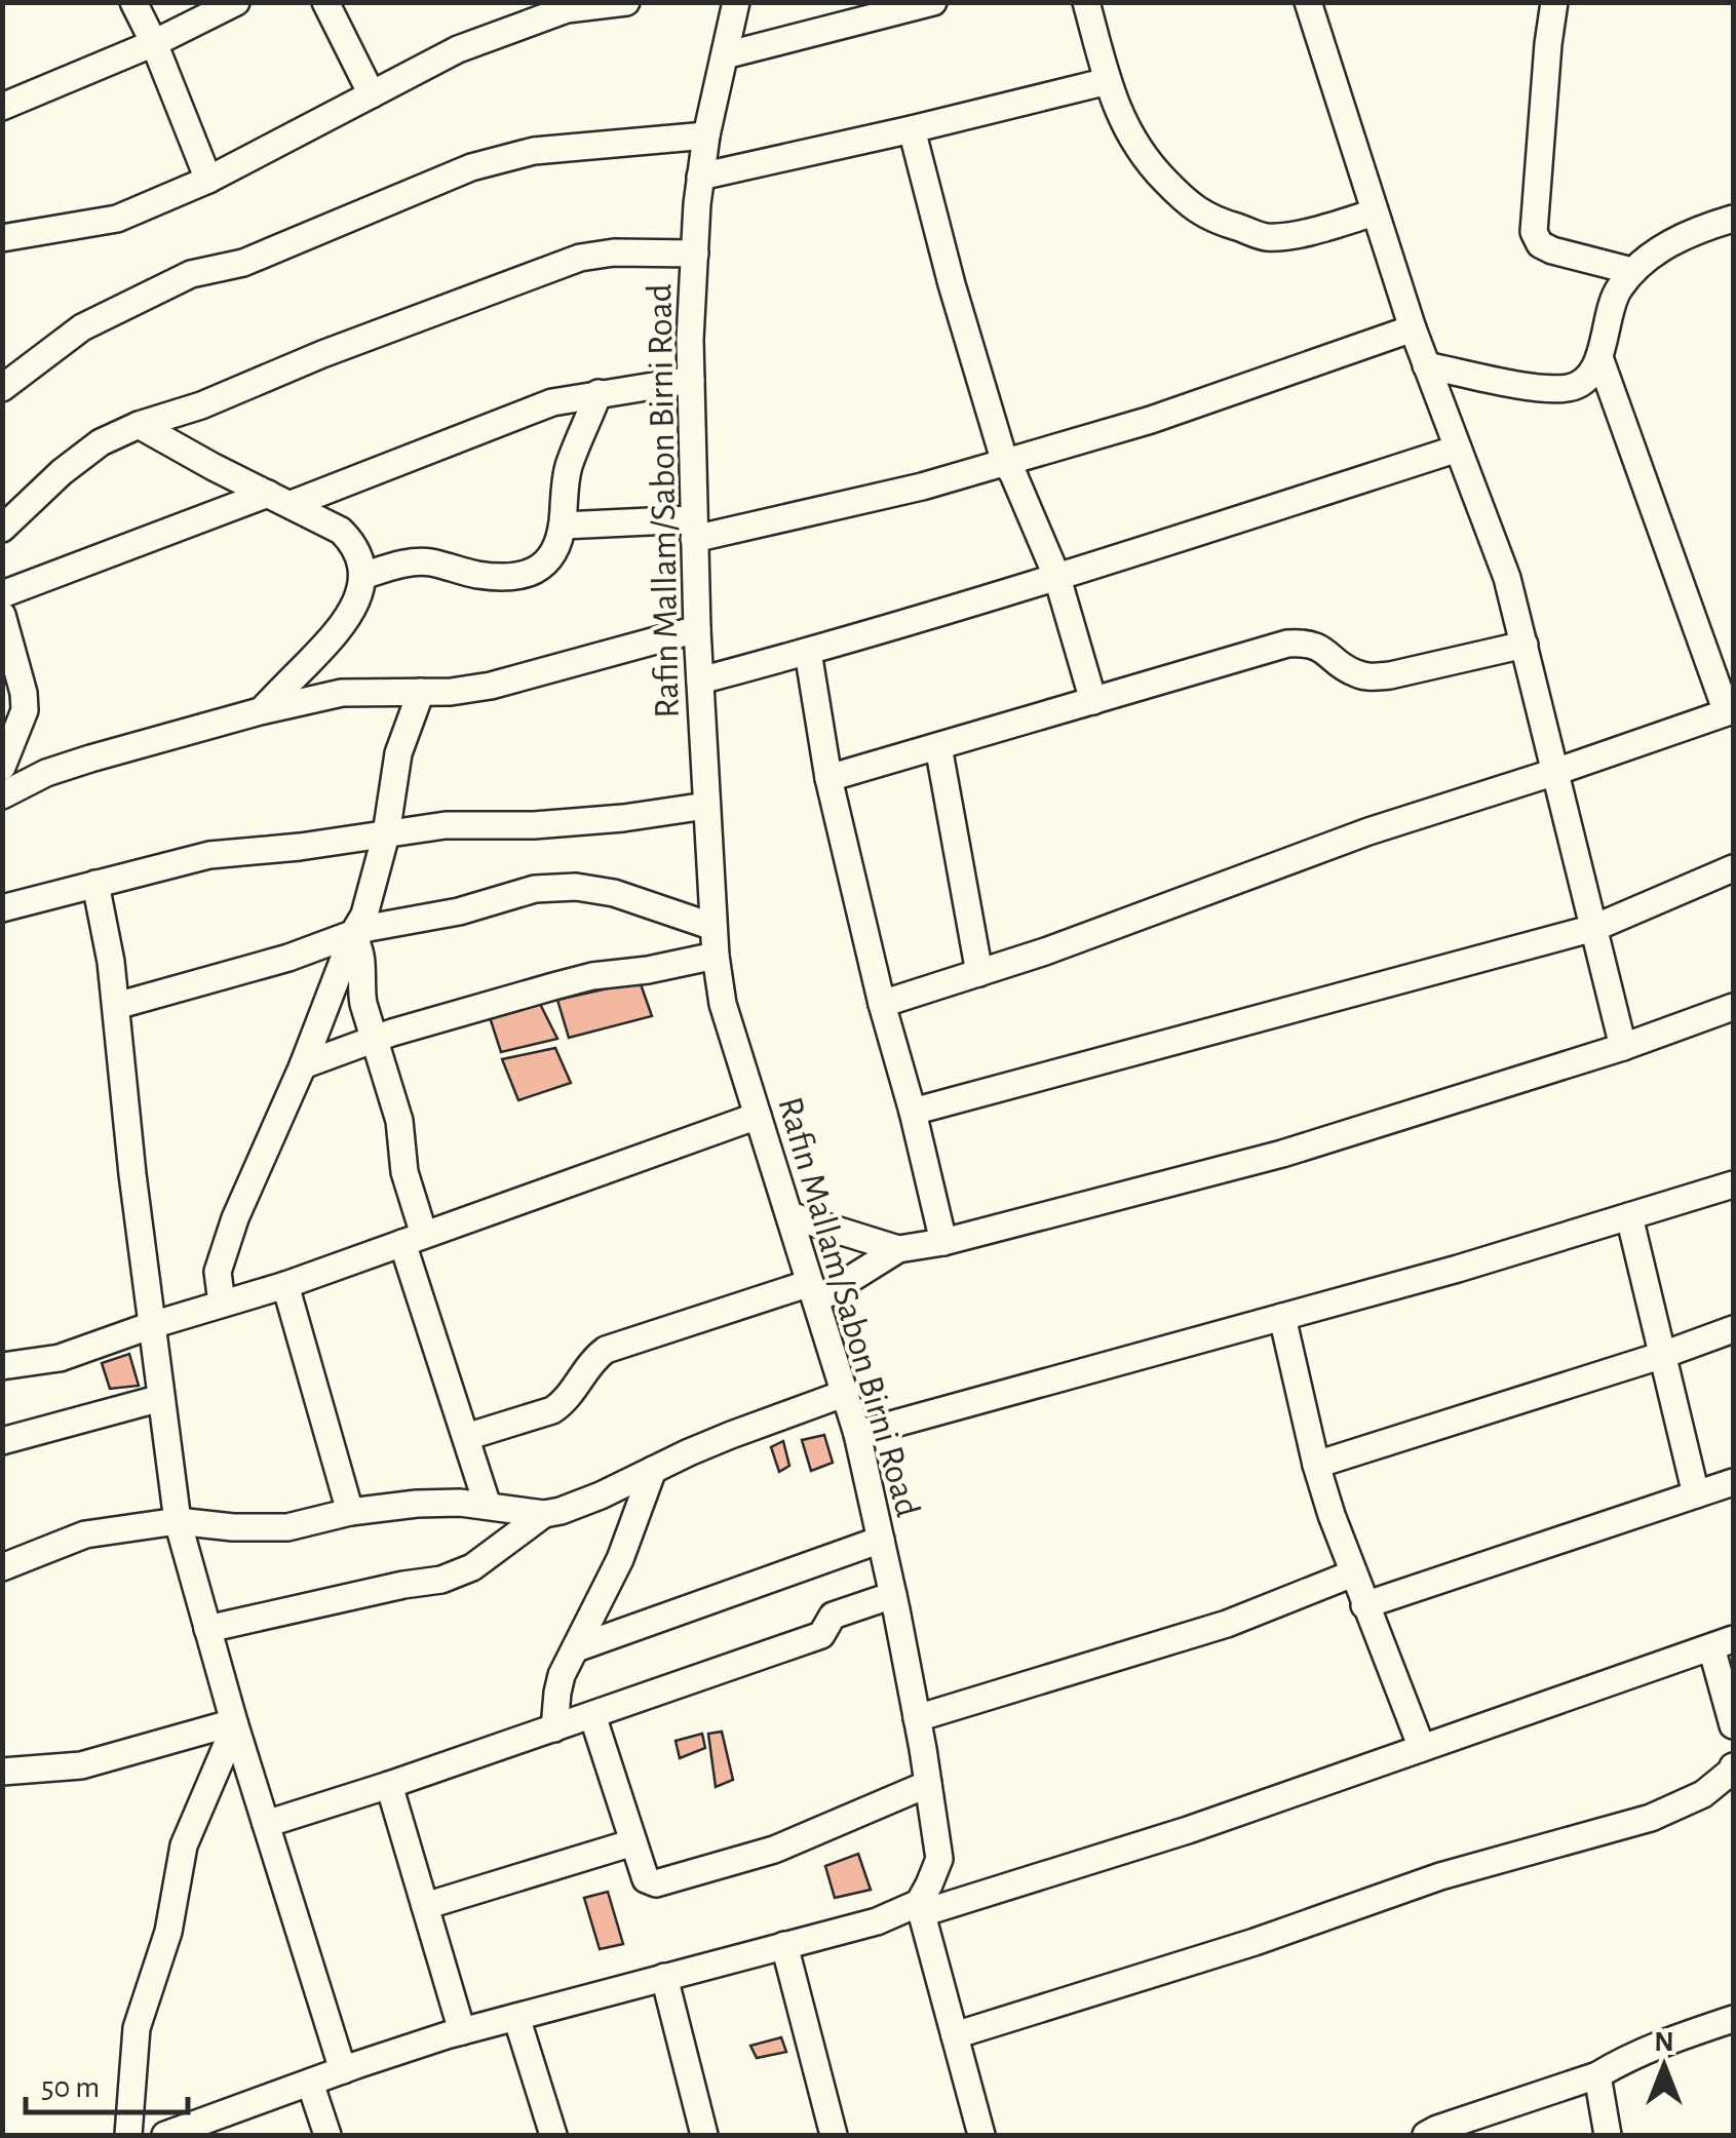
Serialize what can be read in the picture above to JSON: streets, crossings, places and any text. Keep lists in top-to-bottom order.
{
  "streets": {
    "street": ["Rafin Mallam/Sabon Birni Road"]
  },
  "scale_bar": "50 m",
  "north": "top"
}
